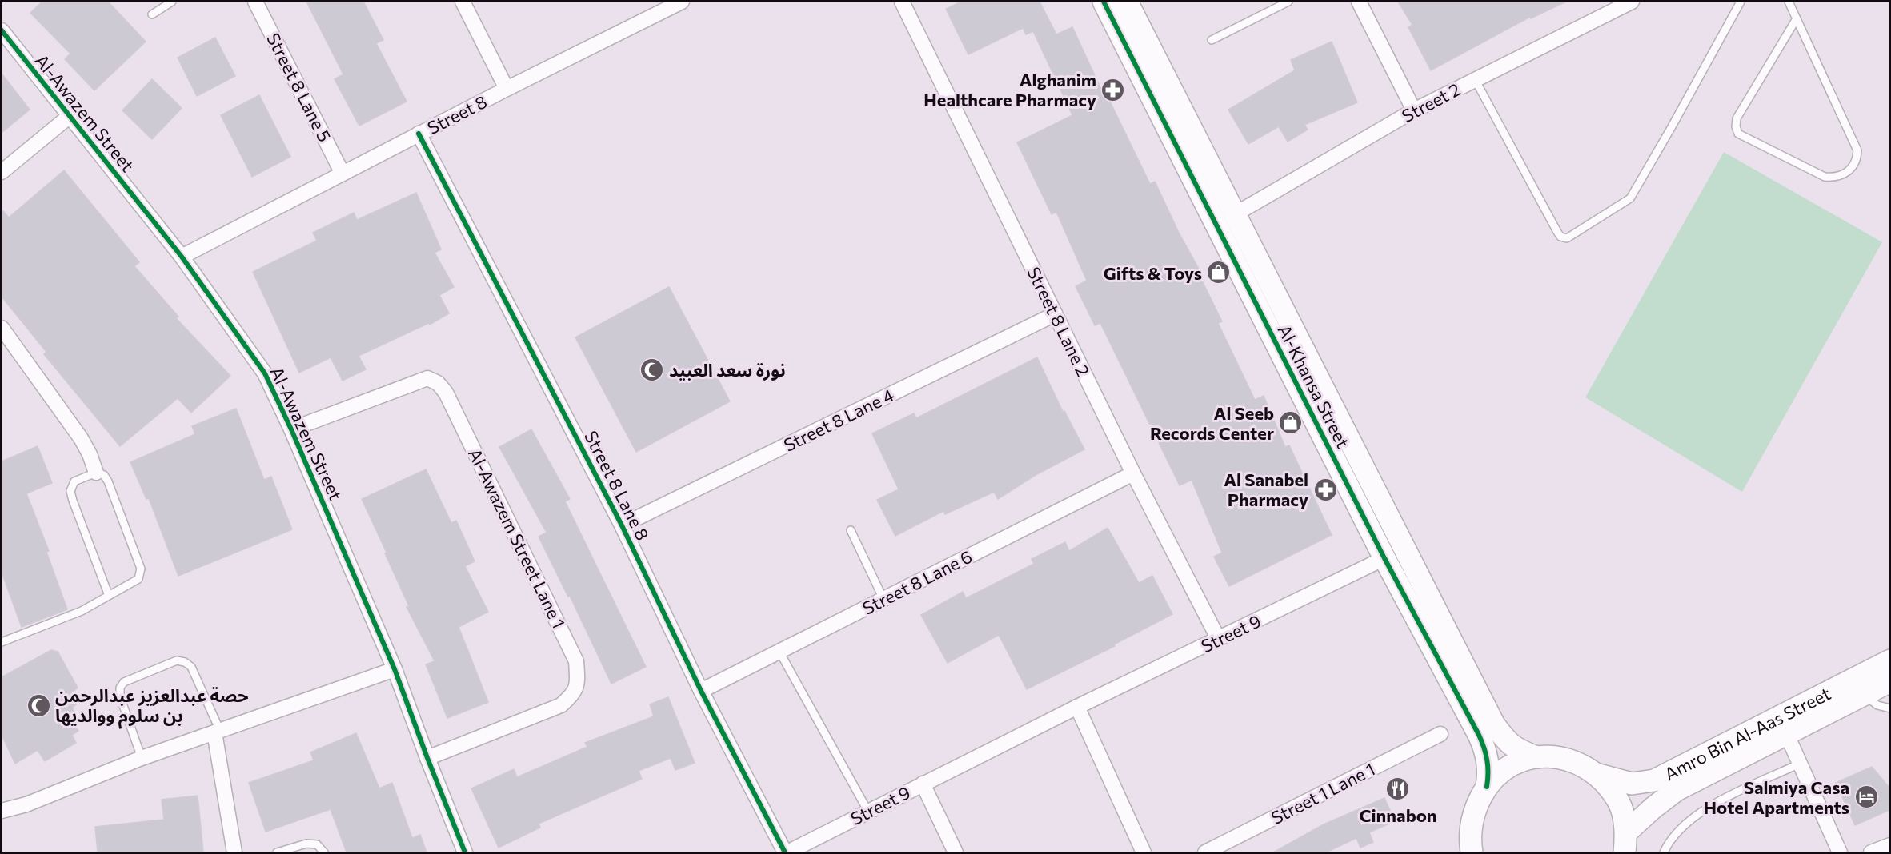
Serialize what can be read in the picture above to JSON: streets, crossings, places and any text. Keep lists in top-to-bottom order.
{
  "streets": {
    "street": [
      "Street 8 Lane 5",
      "Street 2",
      "Al-Awazem Street",
      "Street 8",
      "Street 8 Lane 2",
      "Al-Khansa Street",
      "Street 8 Lane 4",
      "Street 8 Lane 8",
      "Al-Awazem Street Lane 1",
      "Street 8 Lane 6",
      "Street 9",
      "Amro Bin Al-Aas Street",
      "Street 1 Lane 1"
    ]
  },
  "crossings": [
    ["Street 8 Lane 5", "Street 8"],
    ["Street 2", "Al-Khansa Street"],
    ["Al-Awazem Street", "Street 8"],
    ["Al-Awazem Street", "Al-Awazem Street Lane 1"],
    ["Street 8", "Street 8 Lane 8"],
    ["Street 8 Lane 2", "Street 8 Lane 4"],
    ["Street 8 Lane 2", "Street 8 Lane 6"],
    ["Street 8 Lane 2", "Street 9"],
    ["Al-Khansa Street", "Street 9"],
    ["Street 8 Lane 4", "Street 8 Lane 8"],
    ["Street 8 Lane 8", "Street 8 Lane 6"],
    ["Street 8 Lane 8", "Street 9"]
  ],
  "places": {
    "pharmacy": ["Alghanim Healthcare Pharmacy", "Al Sanabel Pharmacy"],
    "shop": ["Gifts & Toys", "Al Seeb Records Center"],
    "mosque": ["نورة سعد العبيد", "حصة عبدالعزيز عبدالرحمن بن سلوم ووالديها"],
    "restaurant": ["Cinnabon"],
    "hotel": ["Salmiya Casa Hotel Apartments"]
  }
}
